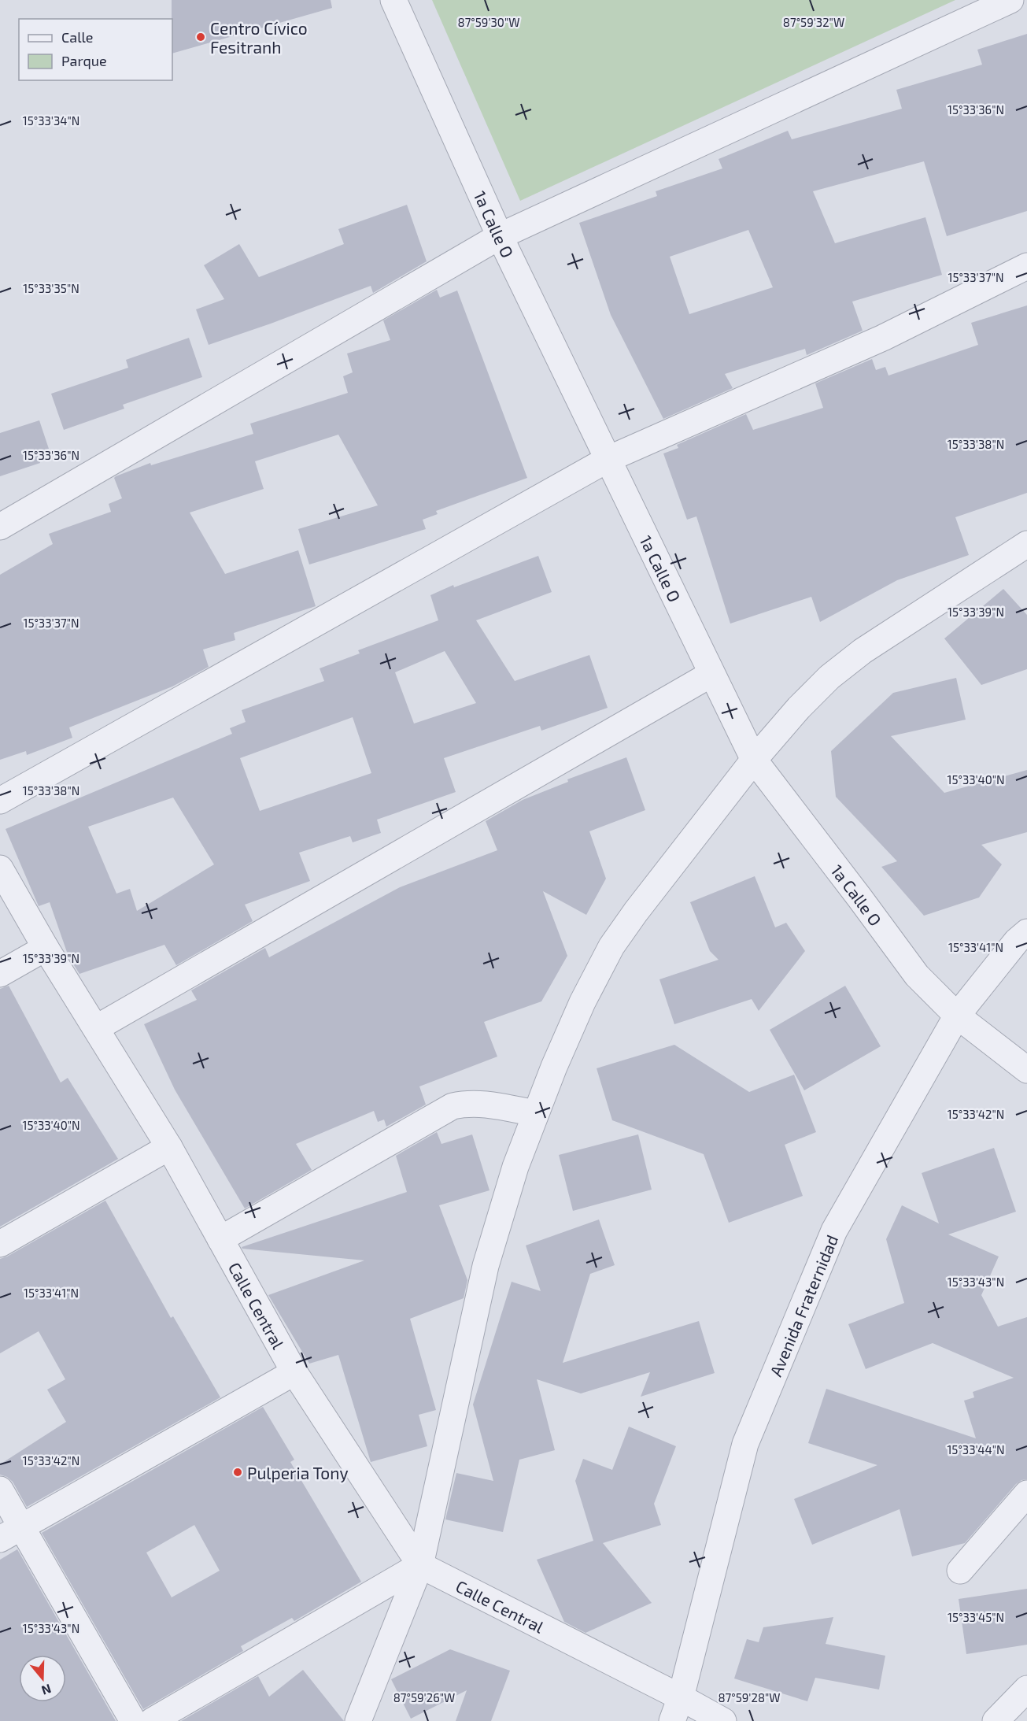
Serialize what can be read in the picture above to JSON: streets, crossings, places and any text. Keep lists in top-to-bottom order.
{
  "streets": {
    "street": ["1a Calle O", "Calle Central", "Avenida Fraternidad"]
  },
  "crossings": [
    ["1a Calle O", "Avenida Fraternidad"],
    ["Calle Central", "Avenida Fraternidad"]
  ],
  "places": ["Centro Cívico Fesitranh", "Pulperia Tony"],
  "legend": ["Calle", "Parque"],
  "north": "bottom",
  "coordinates": [
    "87°59'30\"W",
    "87°59'32\"W",
    "15°33'36\"N",
    "15°33'34\"N",
    "15°33'37\"N",
    "15°33'35\"N",
    "15°33'38\"N",
    "15°33'39\"N",
    "15°33'40\"N",
    "15°33'41\"N",
    "15°33'42\"N",
    "15°33'43\"N",
    "15°33'44\"N",
    "15°33'45\"N",
    "87°59'26\"W",
    "87°59'28\"W"
  ]
}
